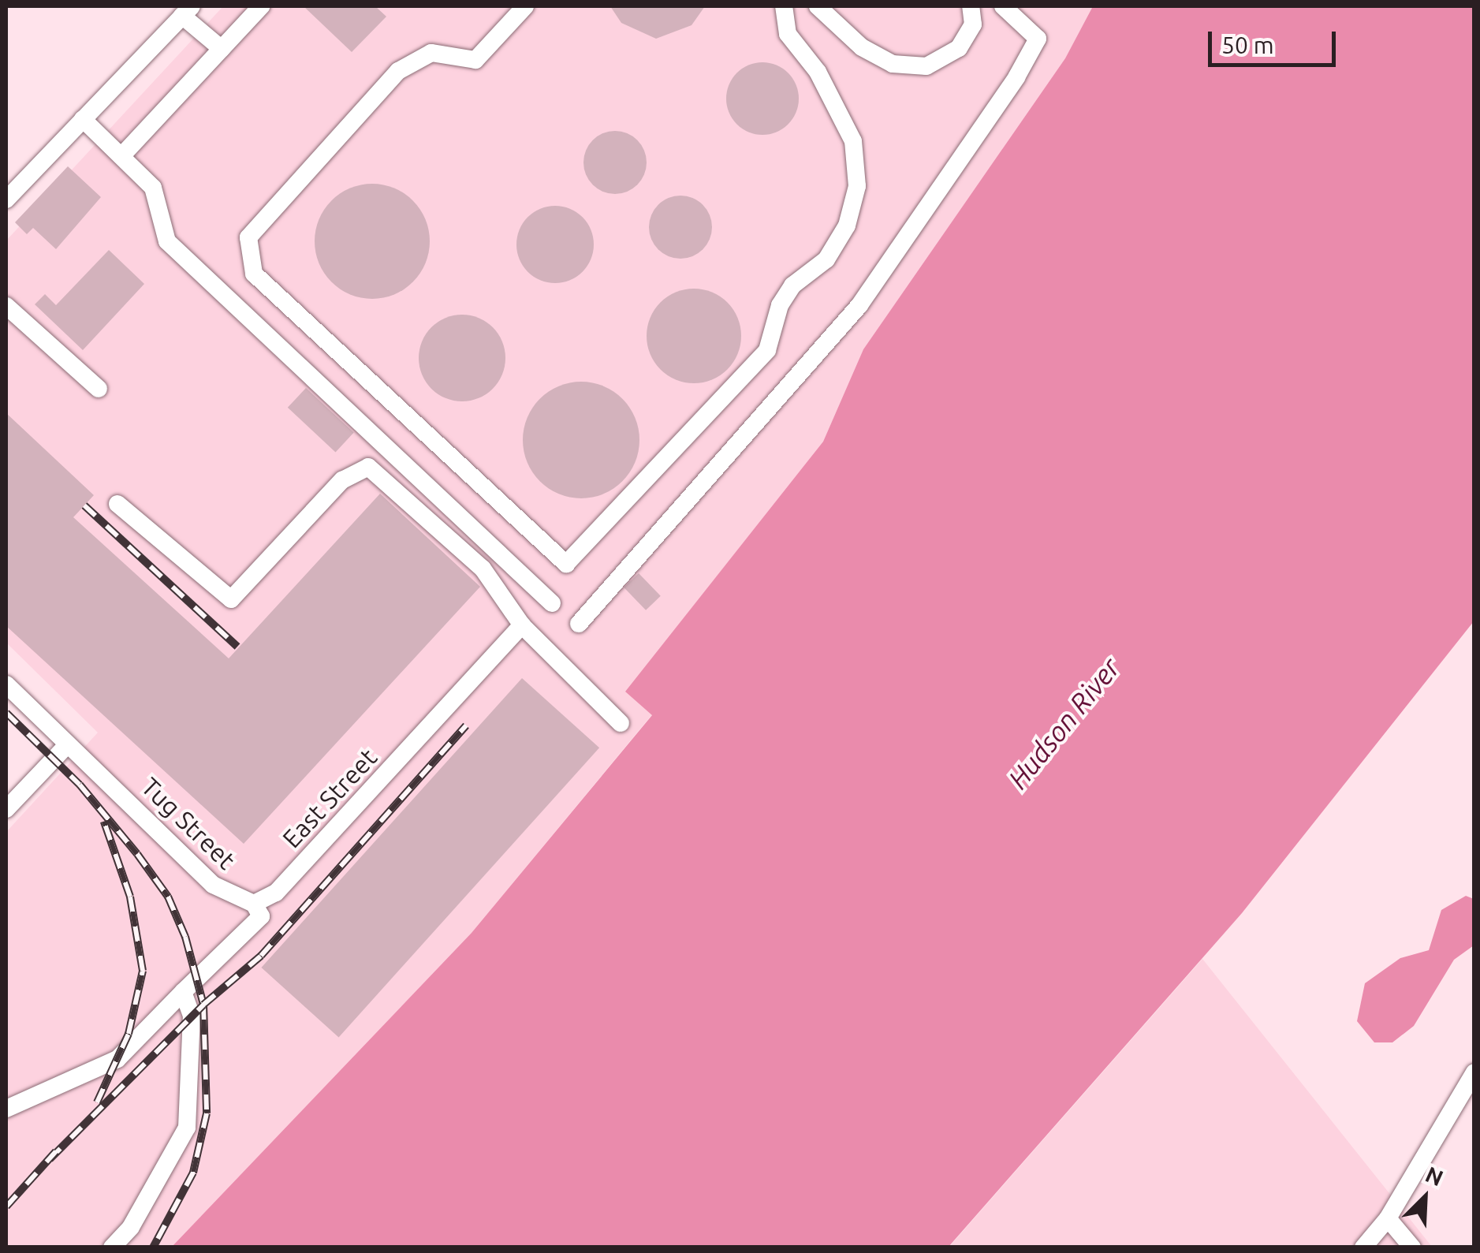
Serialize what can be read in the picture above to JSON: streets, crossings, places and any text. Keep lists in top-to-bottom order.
{
  "streets": {
    "street": ["East Street", "Tug Street"]
  },
  "crossings": [
    ["East Street", "Tug Street"]
  ],
  "water": ["Hudson River"],
  "scale_bar": "50 m",
  "north": "top right"
}
